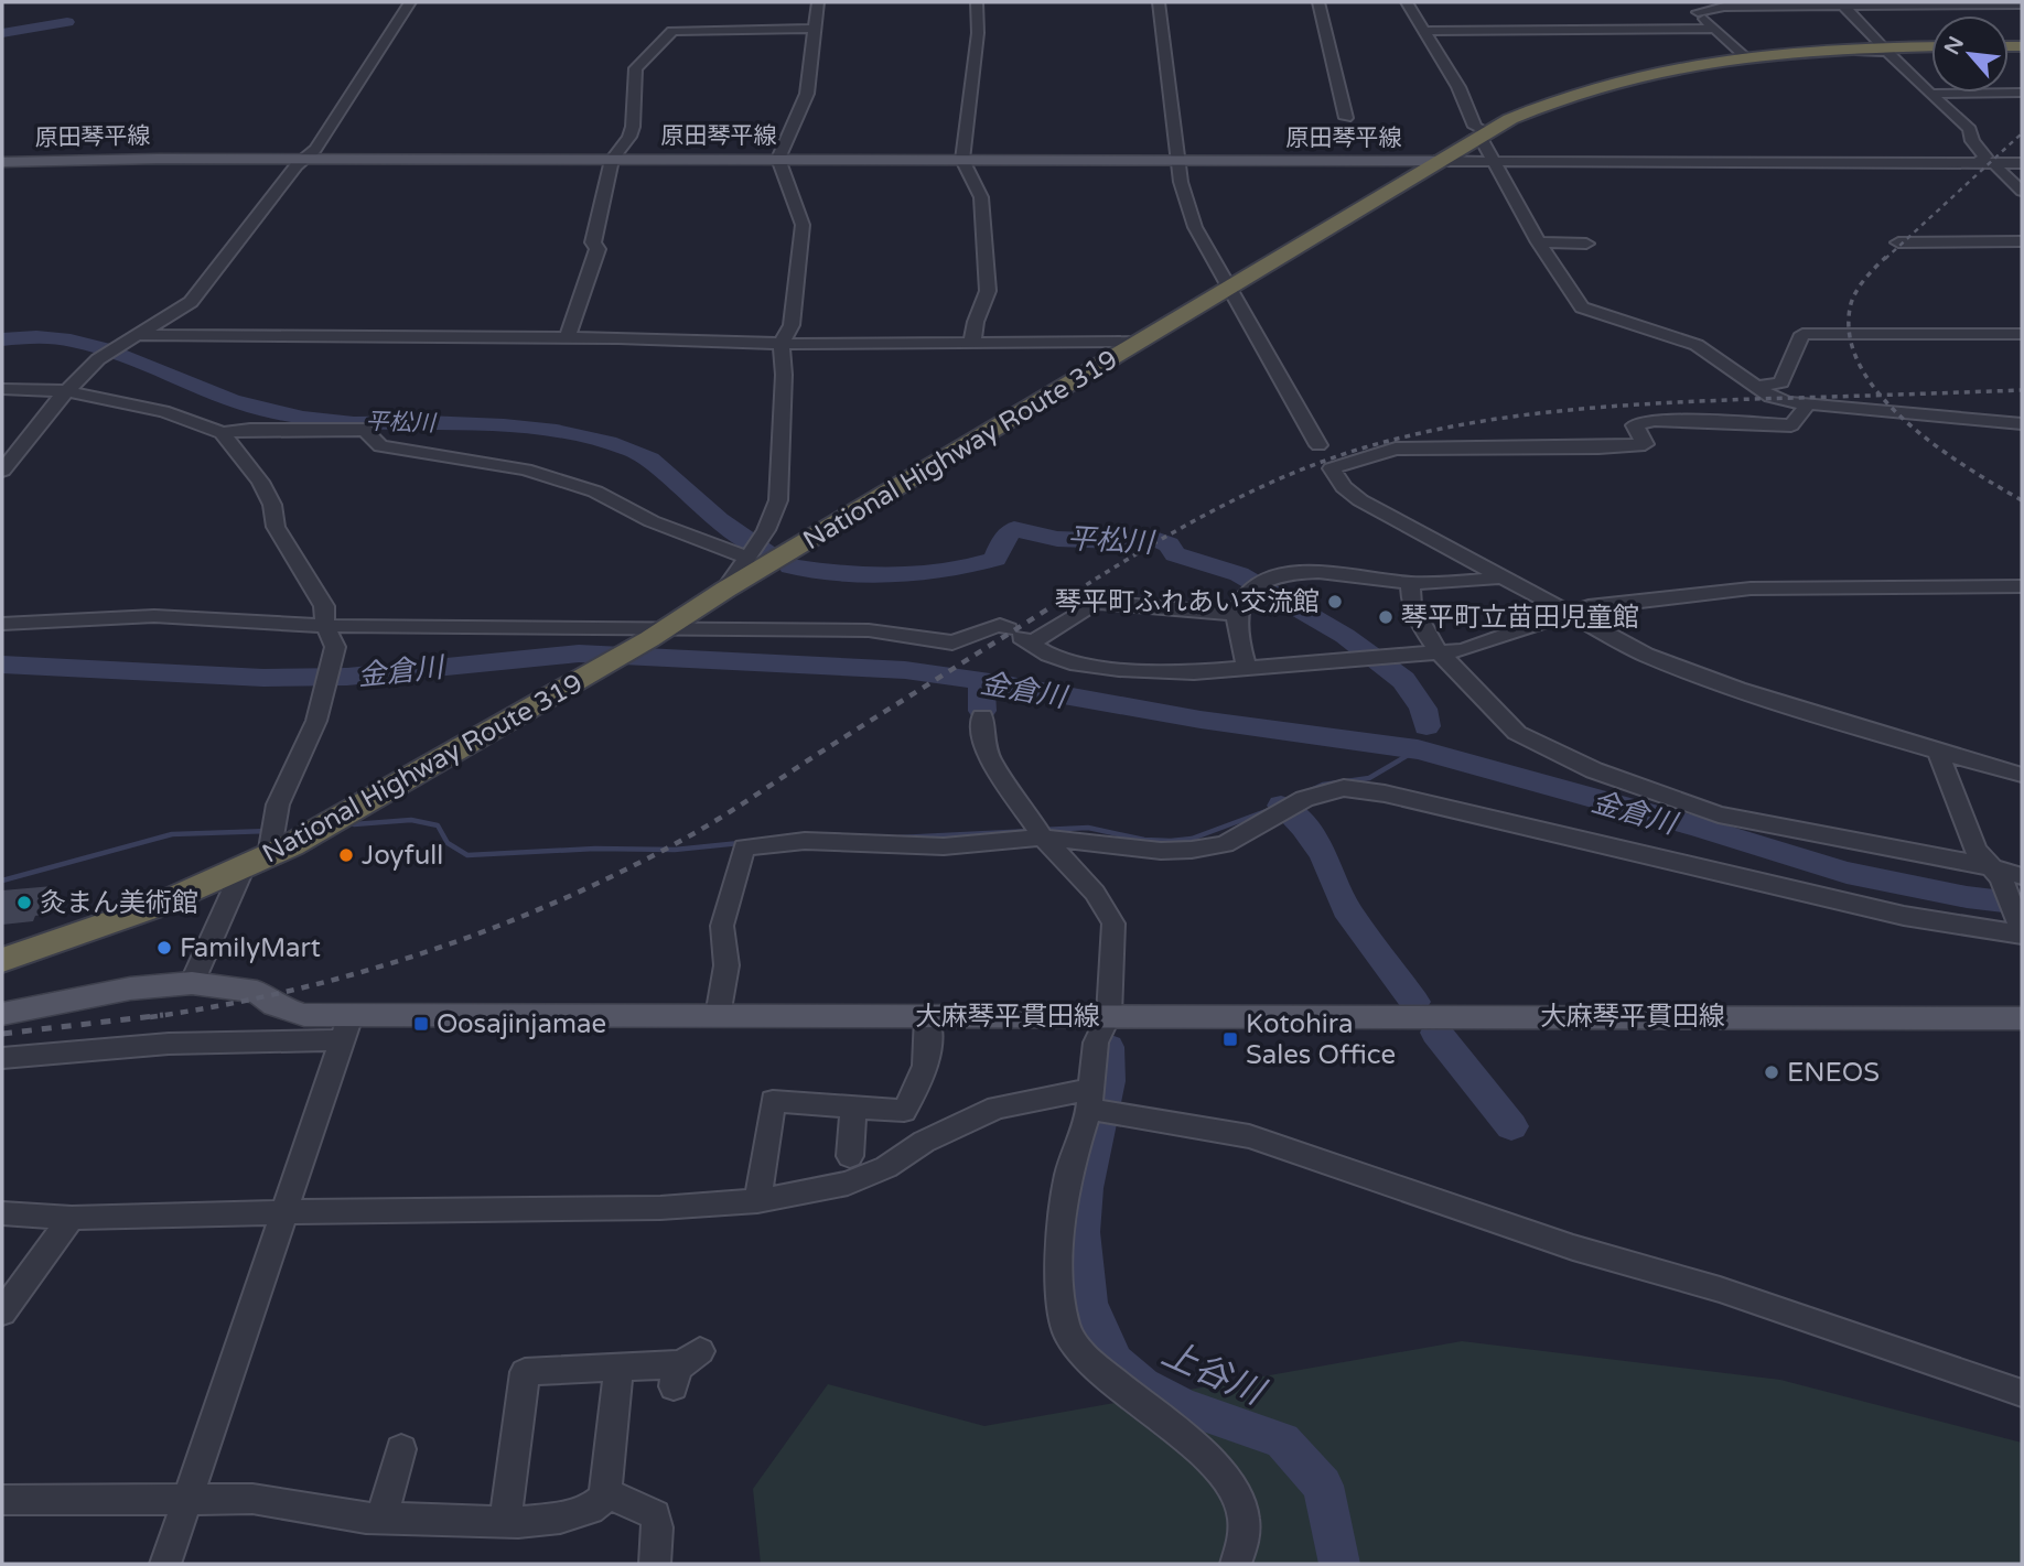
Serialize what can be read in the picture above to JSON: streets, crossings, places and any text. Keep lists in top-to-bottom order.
{
  "streets": {
    "highway": ["National Highway Route 319"],
    "main road": ["原田琴平線", "大麻琴平貫田線"]
  },
  "crossings": [
    ["原田琴平線", "National Highway Route 319"]
  ],
  "water": ["平松川", "金倉川", "上谷川"],
  "places": {
    "other": [
      "琴平町ふれあい交流館",
      "琴平町立苗田児童館",
      "Joyfull",
      "灸まん美術館",
      "FamilyMart",
      "ENEOS"
    ],
    "transit": ["Oosajinjamae", "Kotohira Sales Office"]
  },
  "north": "top left"
}
